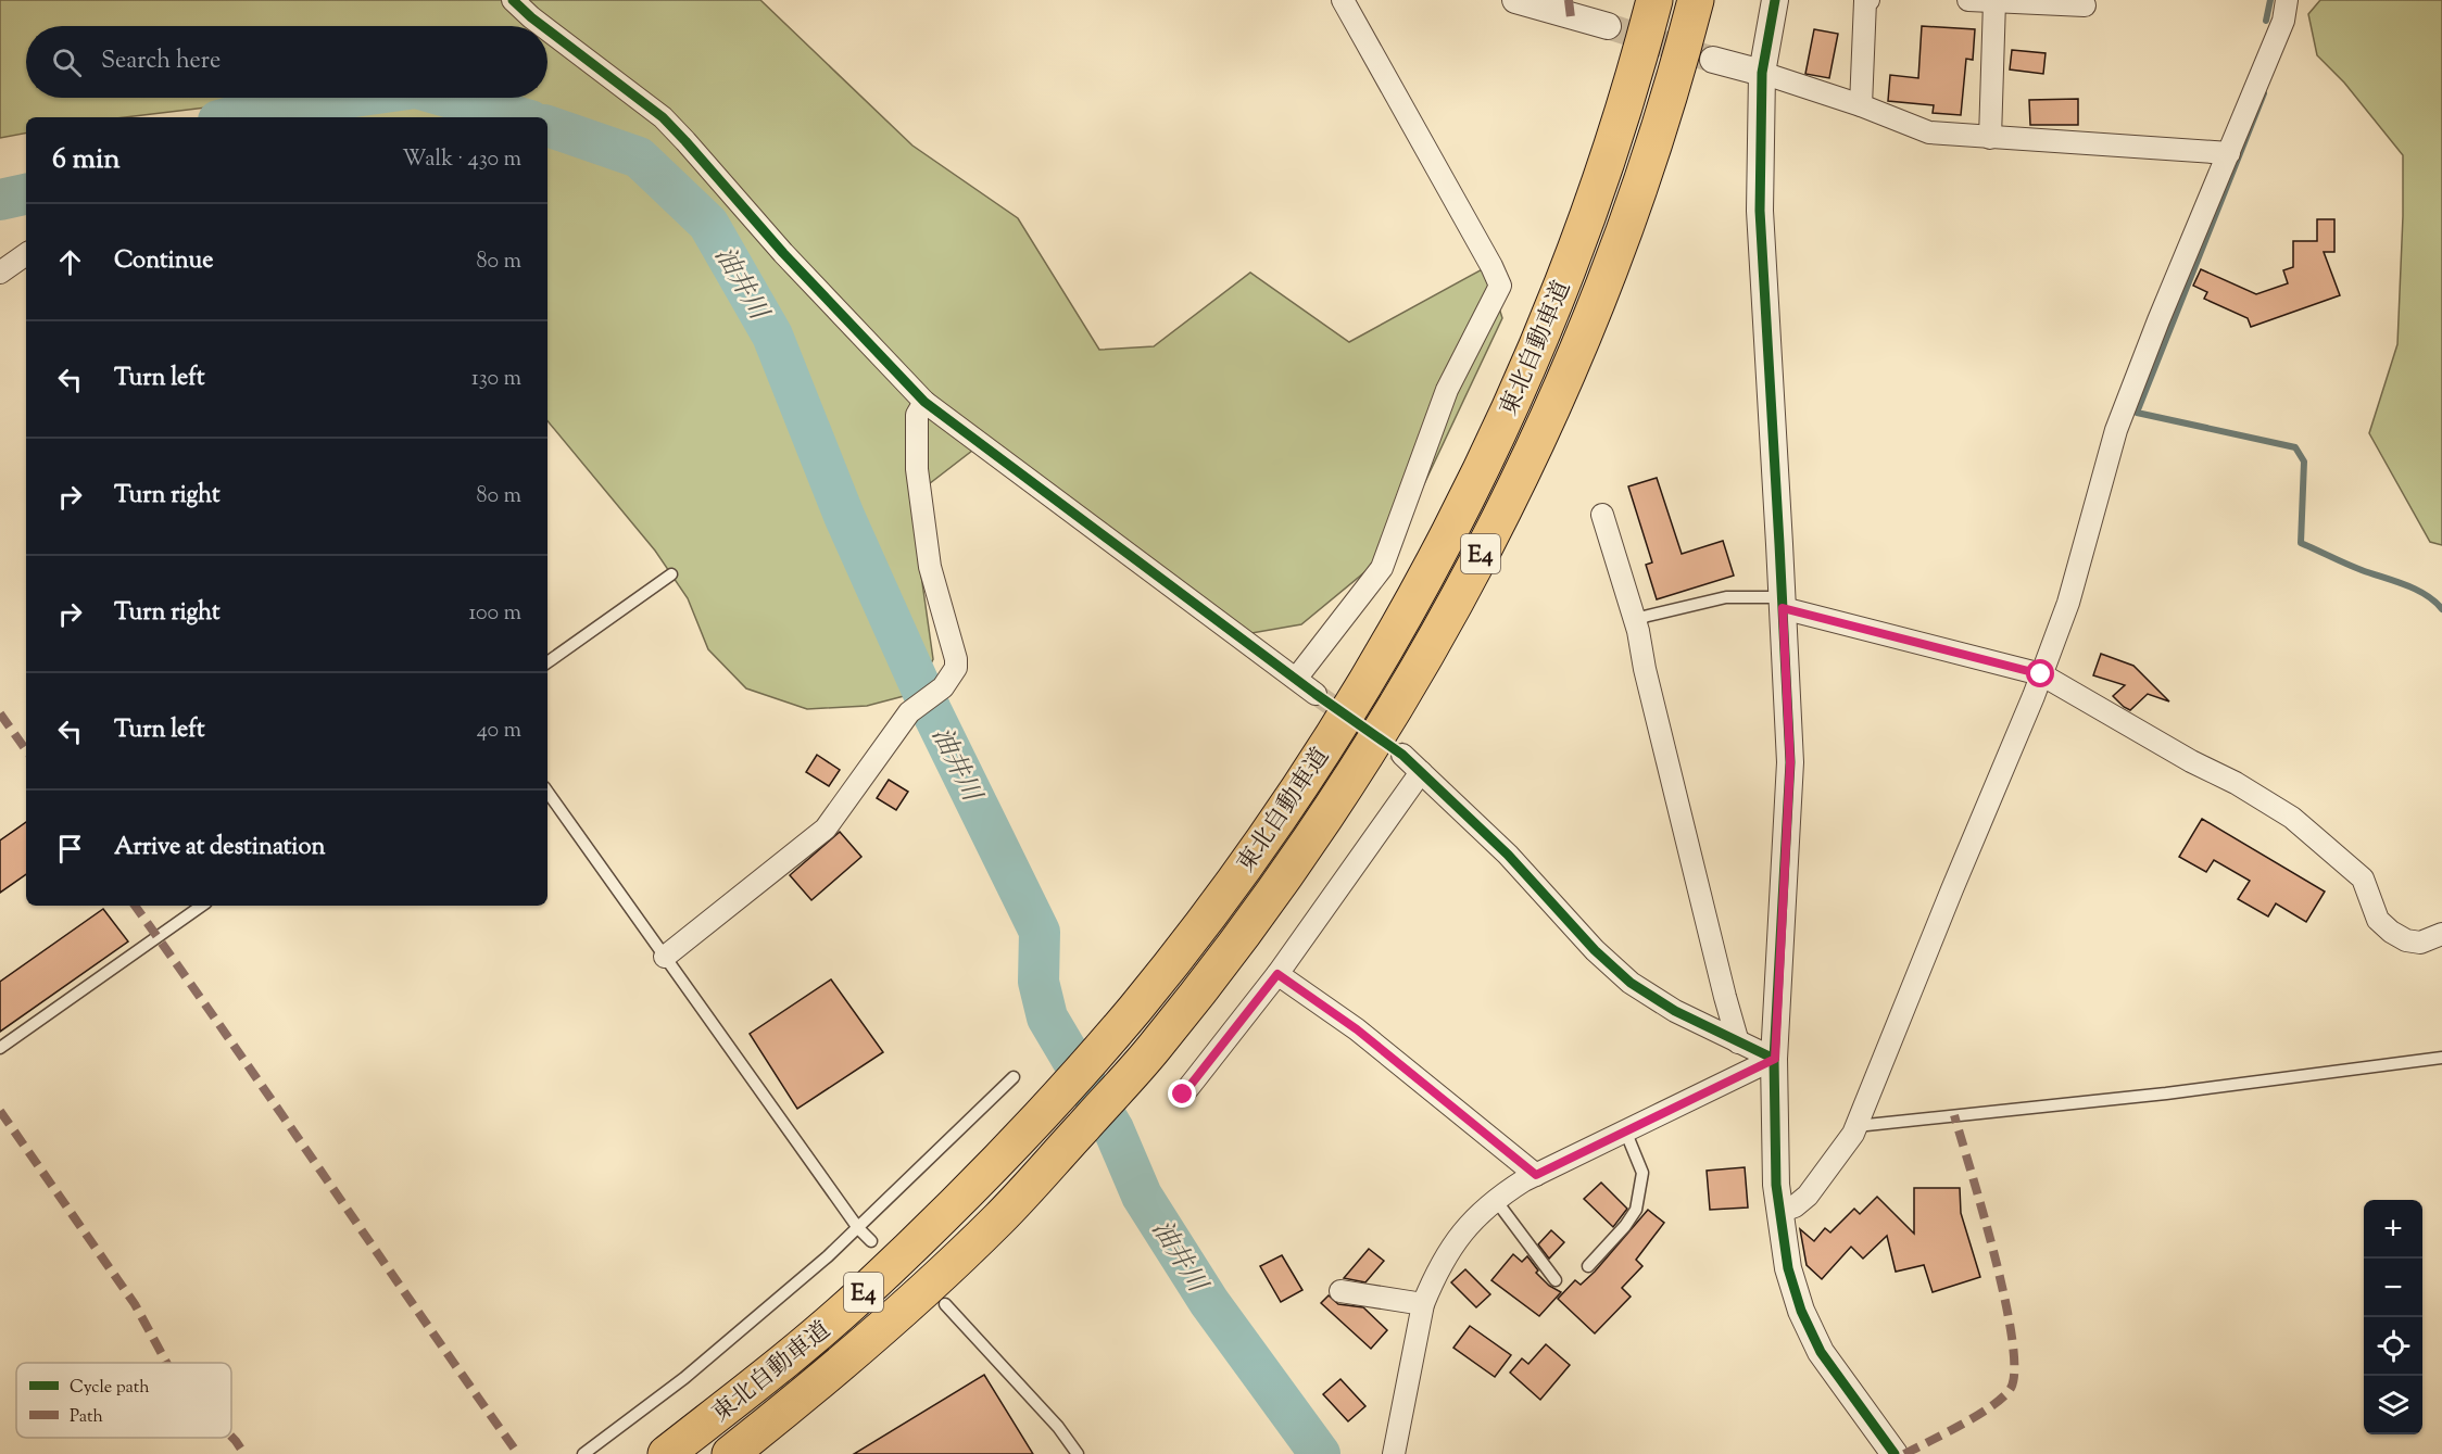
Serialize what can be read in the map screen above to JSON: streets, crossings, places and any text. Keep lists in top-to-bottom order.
{
  "streets": {
    "highway": ["東北自動車道", "E4"]
  },
  "water": ["油井川"],
  "legend": ["Cycle path", "Path"],
  "page": {
    "search": "Search here",
    "heading": ["6 min", "Walk · 430 m"],
    "list": [
      ["Continue", "80 m"],
      ["Turn left", "130 m"],
      ["Turn right", "80 m"],
      ["Turn right", "100 m"],
      ["Turn left", "40 m"],
      "Arrive at destination"
    ],
    "map_buttons": ["+", "−"]
  }
}
